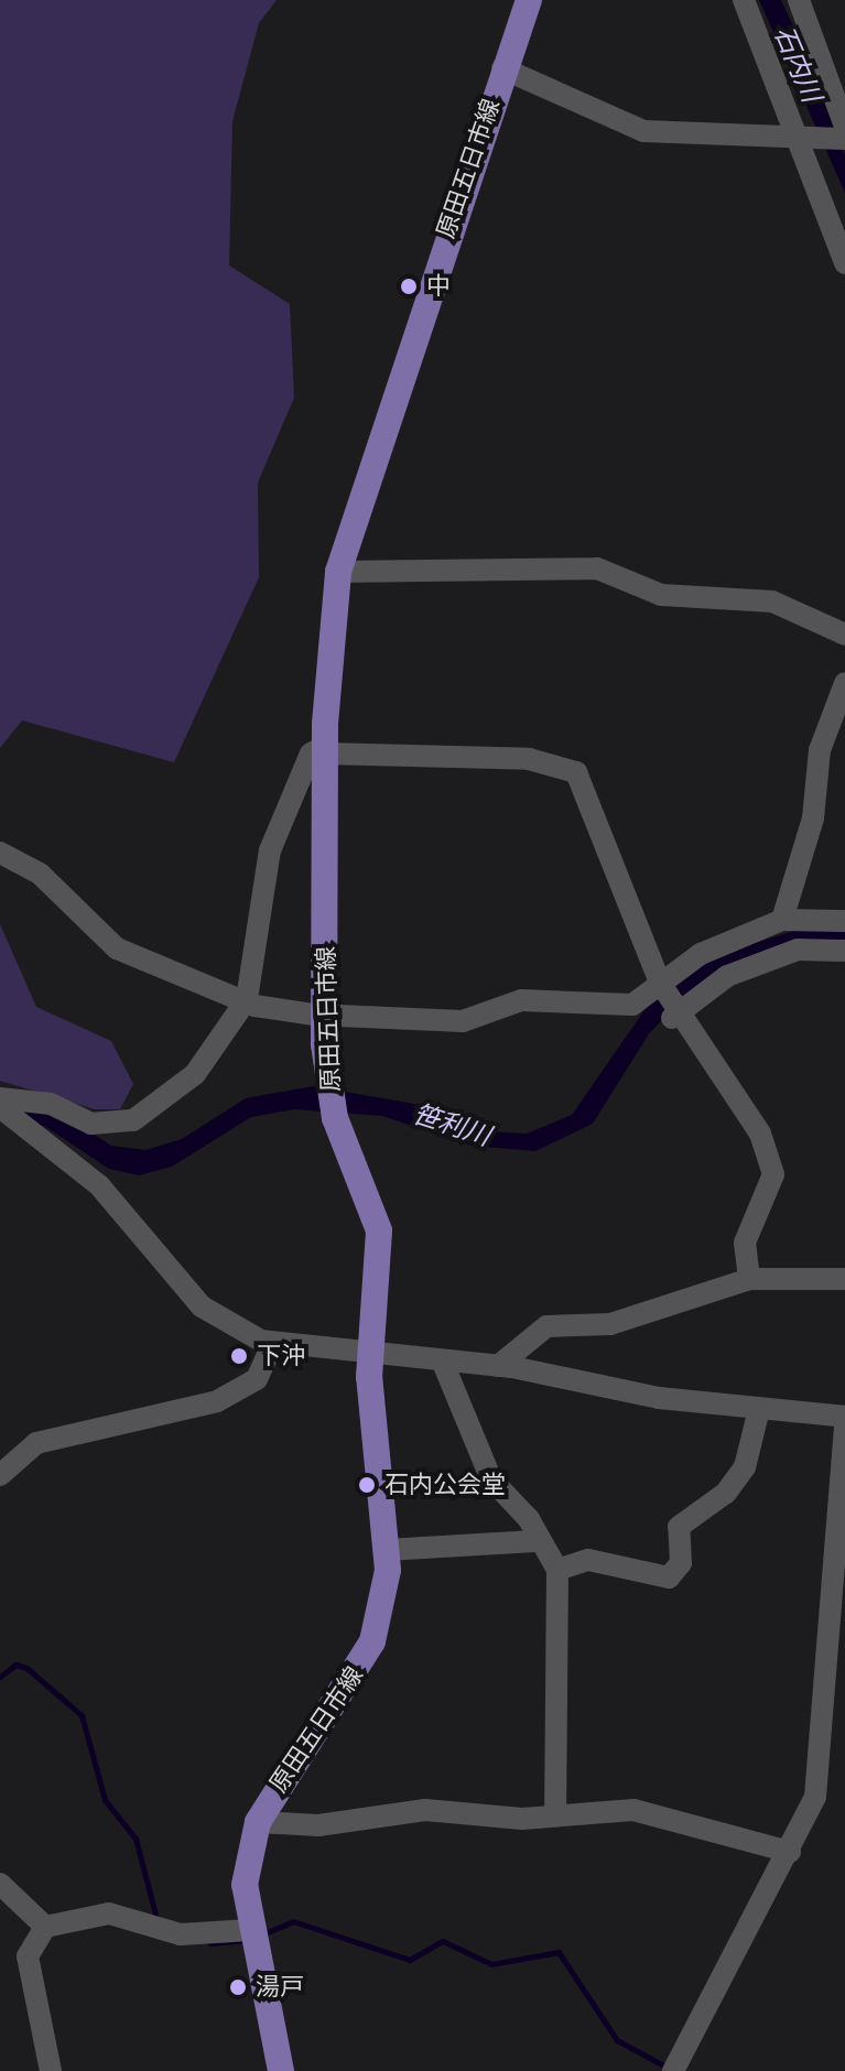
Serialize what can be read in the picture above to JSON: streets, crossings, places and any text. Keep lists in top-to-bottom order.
{
  "streets": {
    "main road": ["原田五日市線"]
  },
  "water": ["石内川", "笹利川"],
  "places": [
    "中",
    "下沖",
    "石内公会堂",
    "湯戸"
  ]
}
